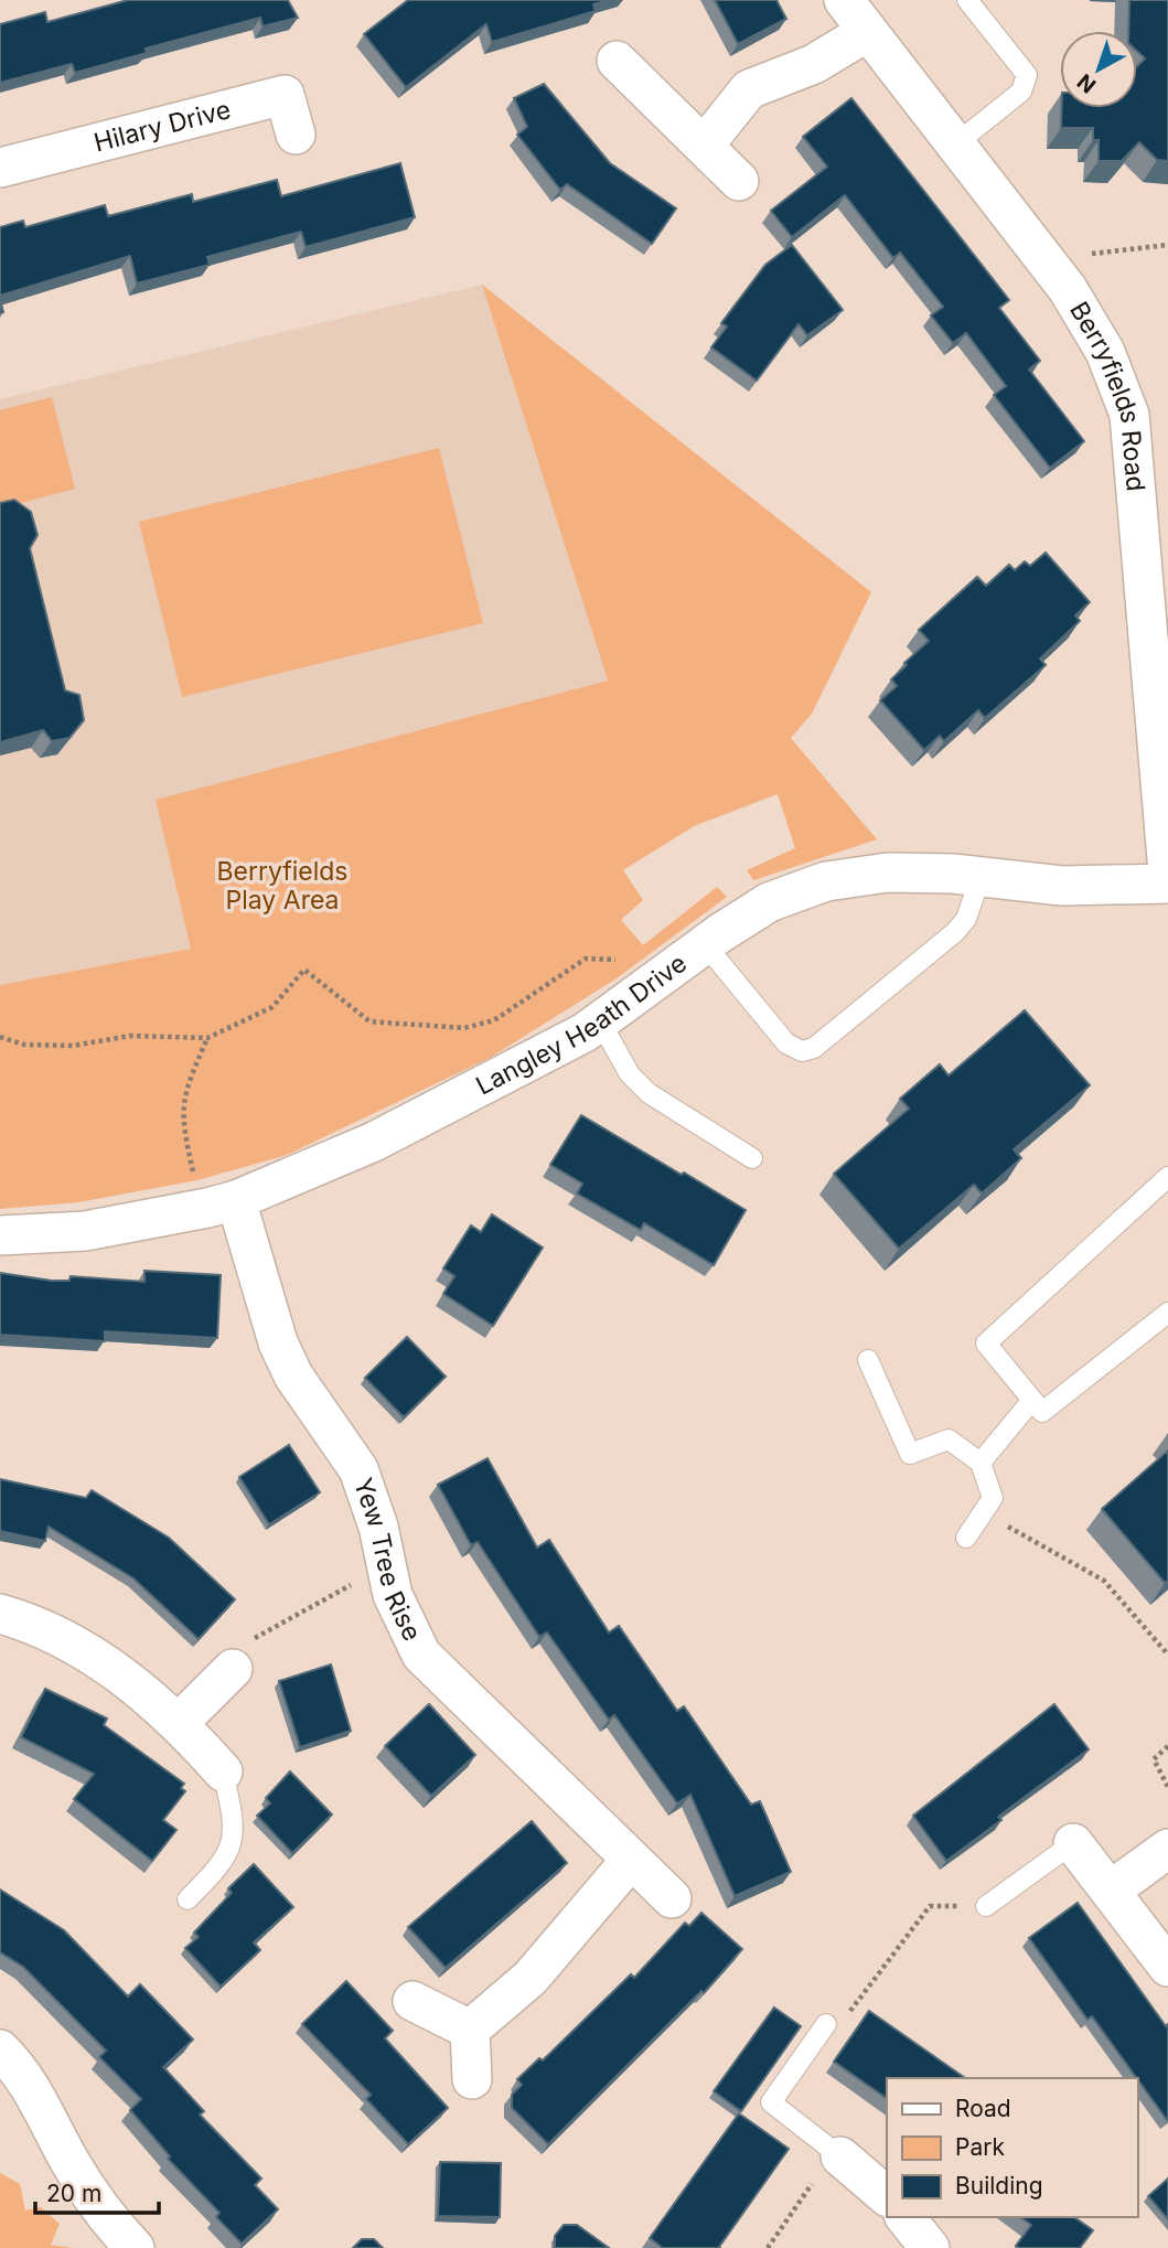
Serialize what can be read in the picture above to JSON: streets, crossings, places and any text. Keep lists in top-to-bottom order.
{
  "streets": {
    "street": [
      "Hilary Drive",
      "Berryfields Road",
      "Langley Heath Drive",
      "Yew Tree Rise"
    ]
  },
  "crossings": [
    ["Langley Heath Drive", "Yew Tree Rise"]
  ],
  "parks": ["Berryfields Play Area"],
  "legend": ["Road", "Park", "Building"],
  "scale_bar": "20 m",
  "north": "bottom left"
}
